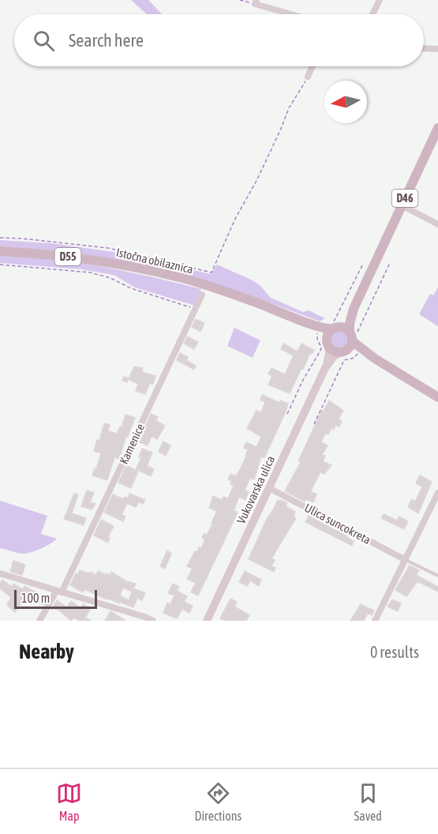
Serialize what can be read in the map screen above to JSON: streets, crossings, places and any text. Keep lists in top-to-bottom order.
{
  "streets": {
    "main road": [
      "D46",
      "D55",
      "Istočna obilaznica",
      "Vukovarska ulica"
    ],
    "street": ["Kamenice", "Ulica suncokreta"]
  },
  "crossings": [
    ["D46", "D55"],
    ["D46", "Istočna obilaznica"],
    ["D46", "Vukovarska ulica"],
    ["D55", "Istočna obilaznica"],
    ["D55", "Vukovarska ulica"],
    ["Istočna obilaznica", "Vukovarska ulica"],
    ["Vukovarska ulica", "Ulica suncokreta"]
  ],
  "scale_bar": "100 m",
  "north": "left",
  "page": {
    "search": "Search here",
    "scale": "100 m",
    "heading": ["Nearby", "0 results"],
    "nav": ["Map", "Directions", "Saved"]
  }
}
